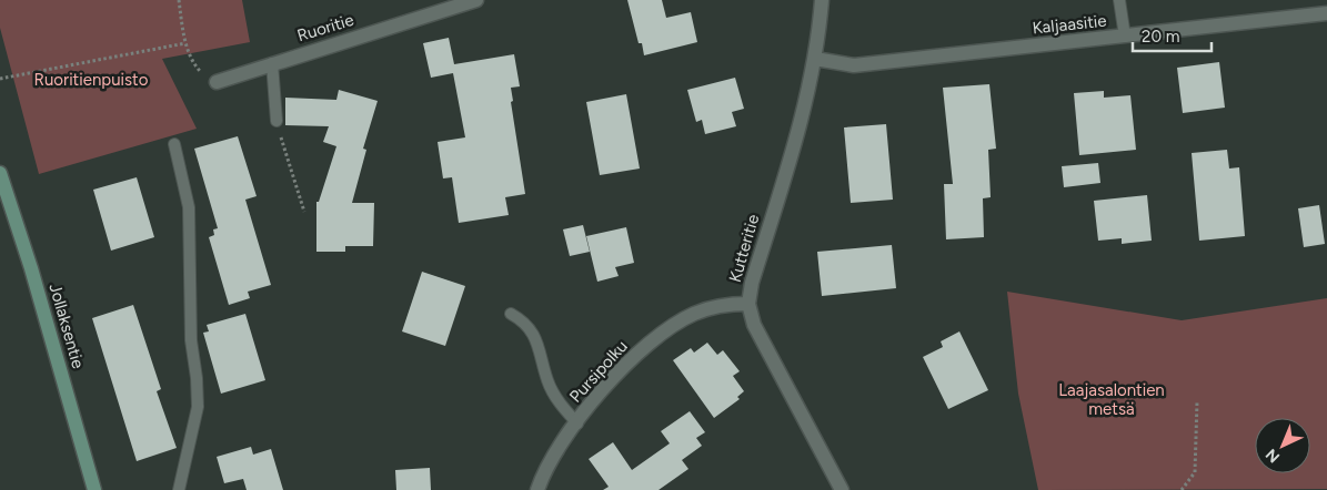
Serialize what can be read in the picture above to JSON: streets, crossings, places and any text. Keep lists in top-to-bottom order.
{
  "streets": {
    "main road": ["Jollaksentie"],
    "street": [
      "Kaljaasitie",
      "Ruoritie",
      "Kutteritie",
      "Pursipolku"
    ]
  },
  "crossings": [
    ["Kaljaasitie", "Kutteritie"],
    ["Kutteritie", "Pursipolku"]
  ],
  "parks": ["Ruoritienpuisto", "Laajasalontien metsä"],
  "scale_bar": "20 m",
  "north": "bottom left"
}
